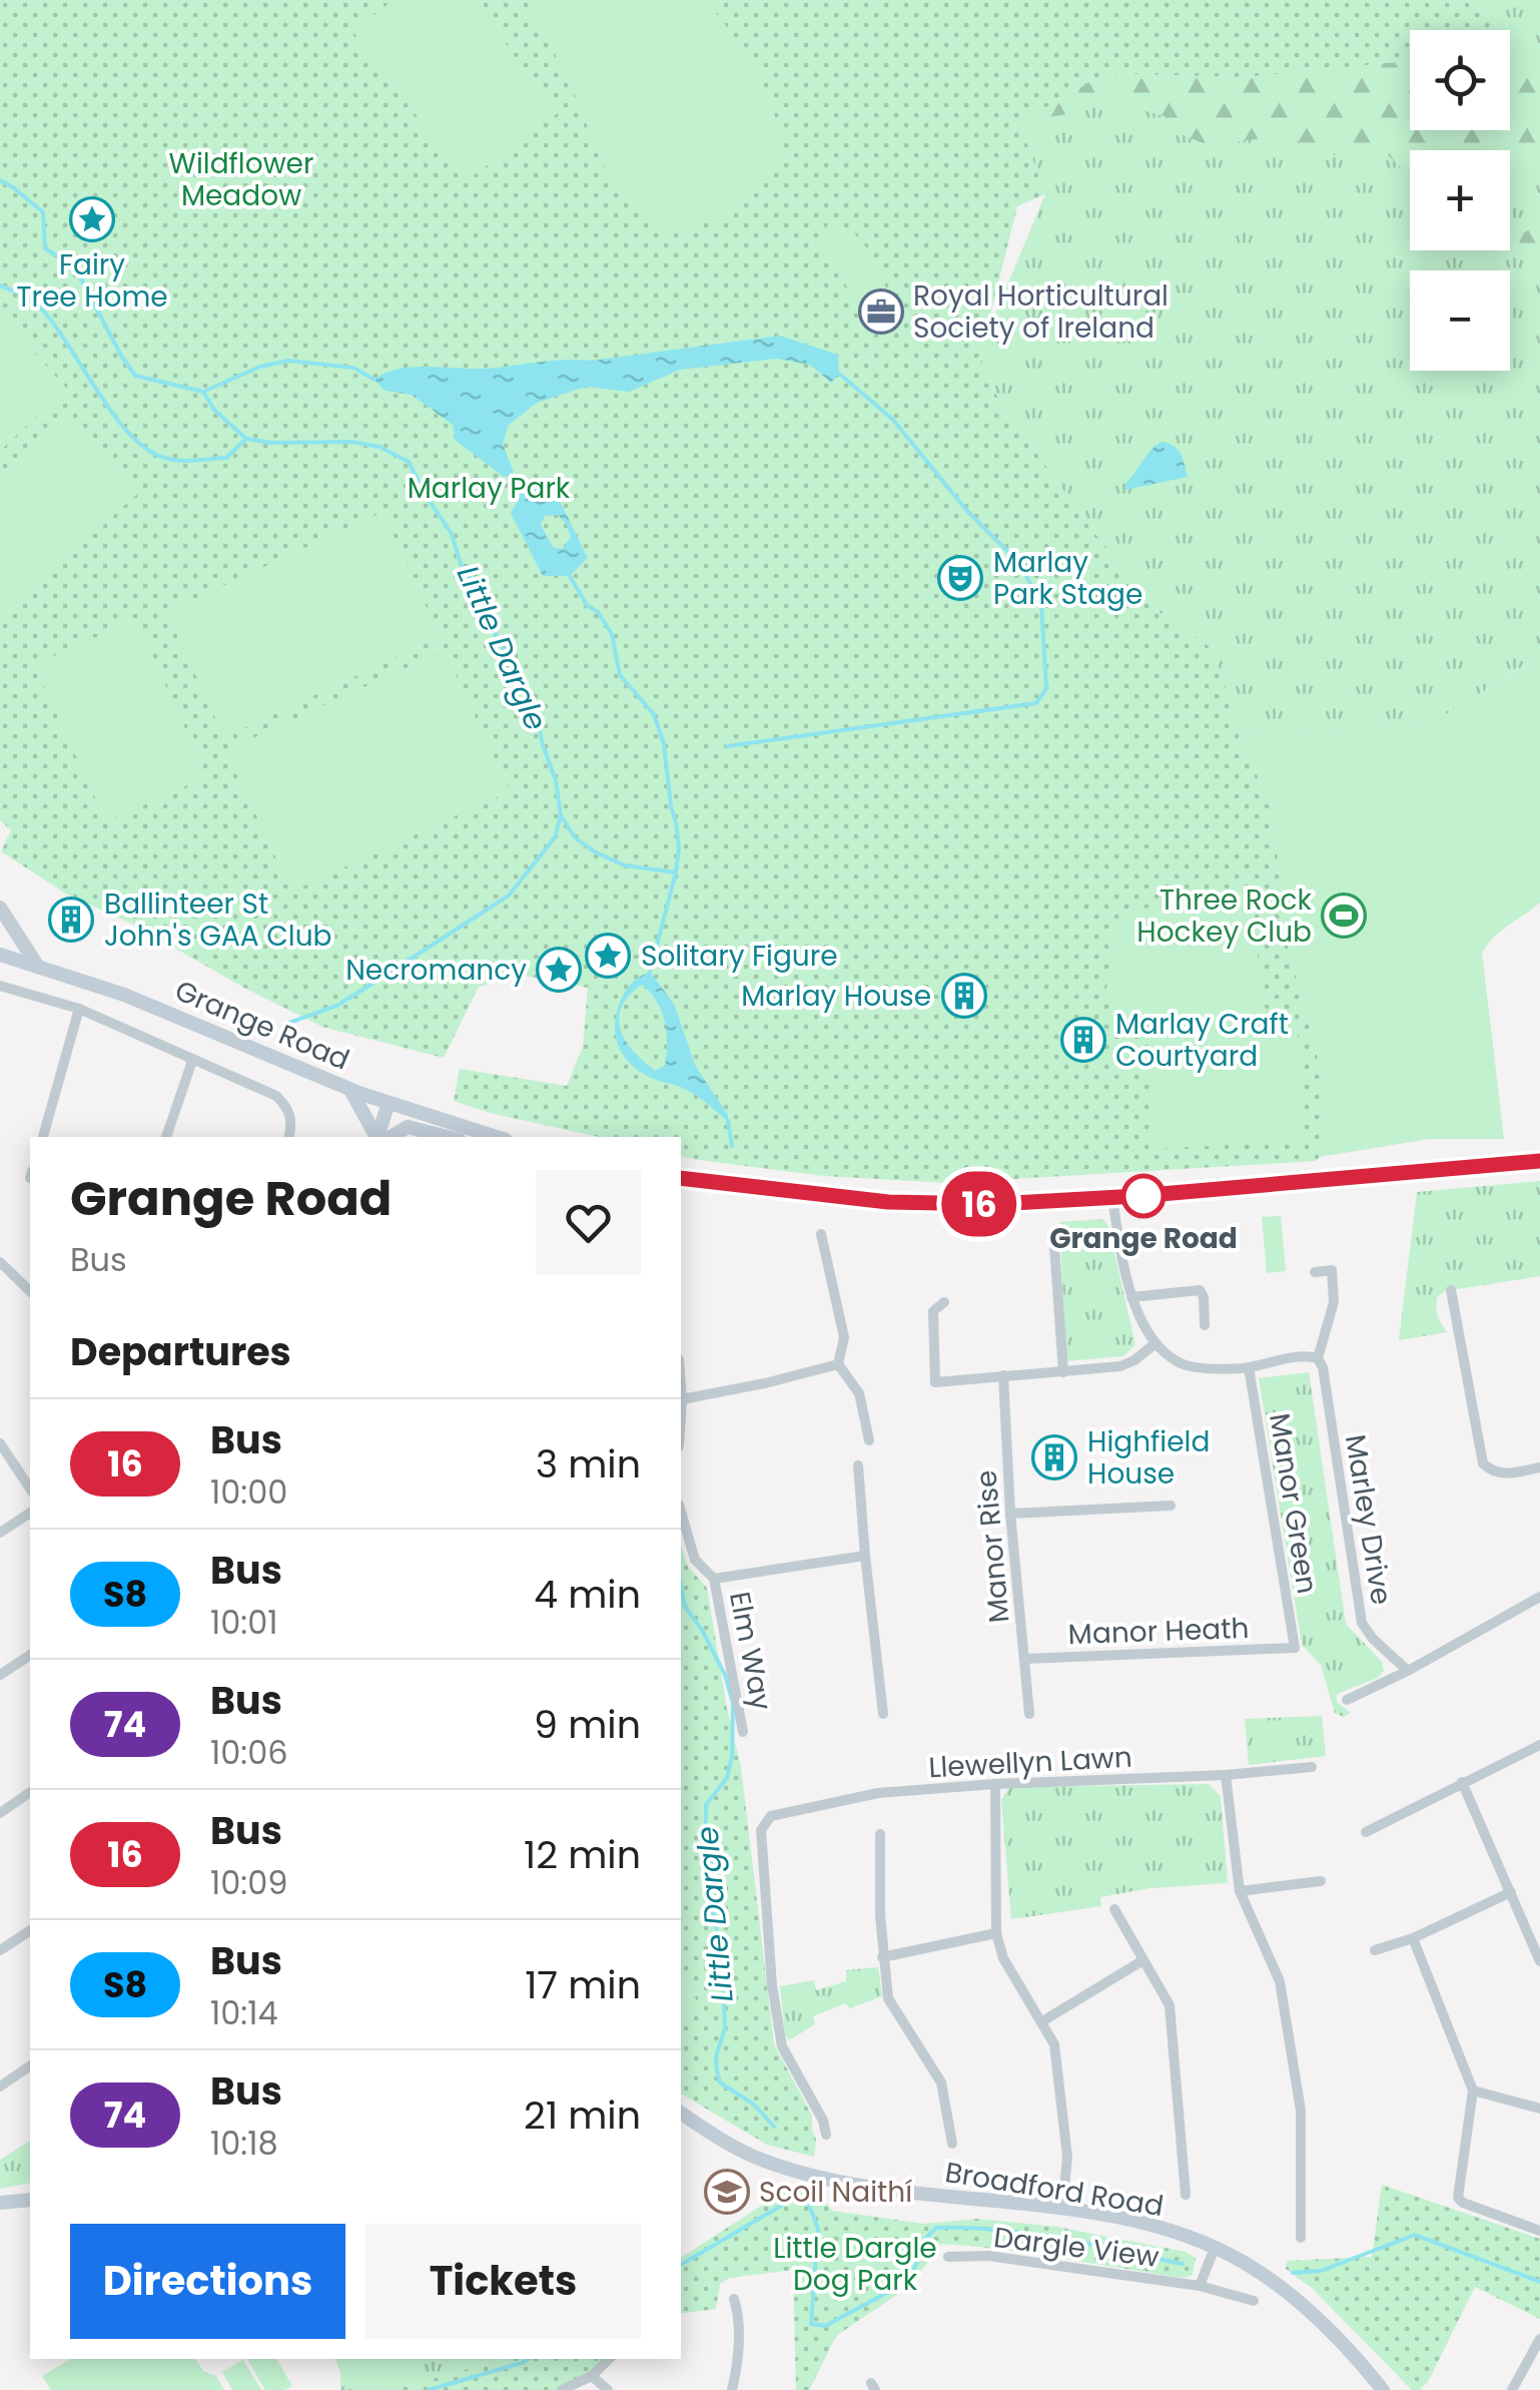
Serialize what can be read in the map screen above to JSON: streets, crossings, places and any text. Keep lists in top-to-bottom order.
{
  "streets": {
    "main road": ["Grange Road", "Broadford Road"],
    "street": [
      "Manor Green",
      "Marley Drive",
      "Manor Rise",
      "Manor Heath",
      "Elm Way",
      "Llewellyn Lawn",
      "Dargle View"
    ]
  },
  "crossings": [
    ["Manor Green", "Manor Heath"],
    ["Manor Rise", "Manor Heath"]
  ],
  "water": ["Little Dargle"],
  "parks": ["Wildflower Meadow", "Marlay Park", "Little Dargle Dog Park"],
  "places": {
    "place": ["Fairy Tree Home", "Solitary Figure", "Necromancy"],
    "office": ["Royal Horticultural Society of Ireland"],
    "theatre": ["Marlay Park Stage"],
    "sports": ["Three Rock Hockey Club"],
    "building": [
      "Ballinteer St John's GAA Club",
      "Marlay House",
      "Marlay Craft Courtyard",
      "Highfield House"
    ],
    "other": ["Grange Road"],
    "school or university": ["Scoil Naithí"]
  },
  "lines": ["bus line 16"],
  "page": {
    "on_map": "16",
    "map_buttons": ["+", "−"],
    "heading": [
      ["Grange Road", "Bus"],
      "Departures"
    ],
    "list": [
      {
        "mark": "16",
        "name": "Bus",
        "note": "10:00",
        "value": "3 min"
      },
      {
        "mark": "S8",
        "name": "Bus",
        "note": "10:01",
        "value": "4 min"
      },
      {
        "mark": "74",
        "name": "Bus",
        "note": "10:06",
        "value": "9 min"
      },
      {
        "mark": "16",
        "name": "Bus",
        "note": "10:09",
        "value": "12 min"
      },
      {
        "mark": "S8",
        "name": "Bus",
        "note": "10:14",
        "value": "17 min"
      },
      {
        "mark": "74",
        "name": "Bus",
        "note": "10:18",
        "value": "21 min"
      }
    ],
    "buttons": ["Directions", "Tickets"]
  }
}
